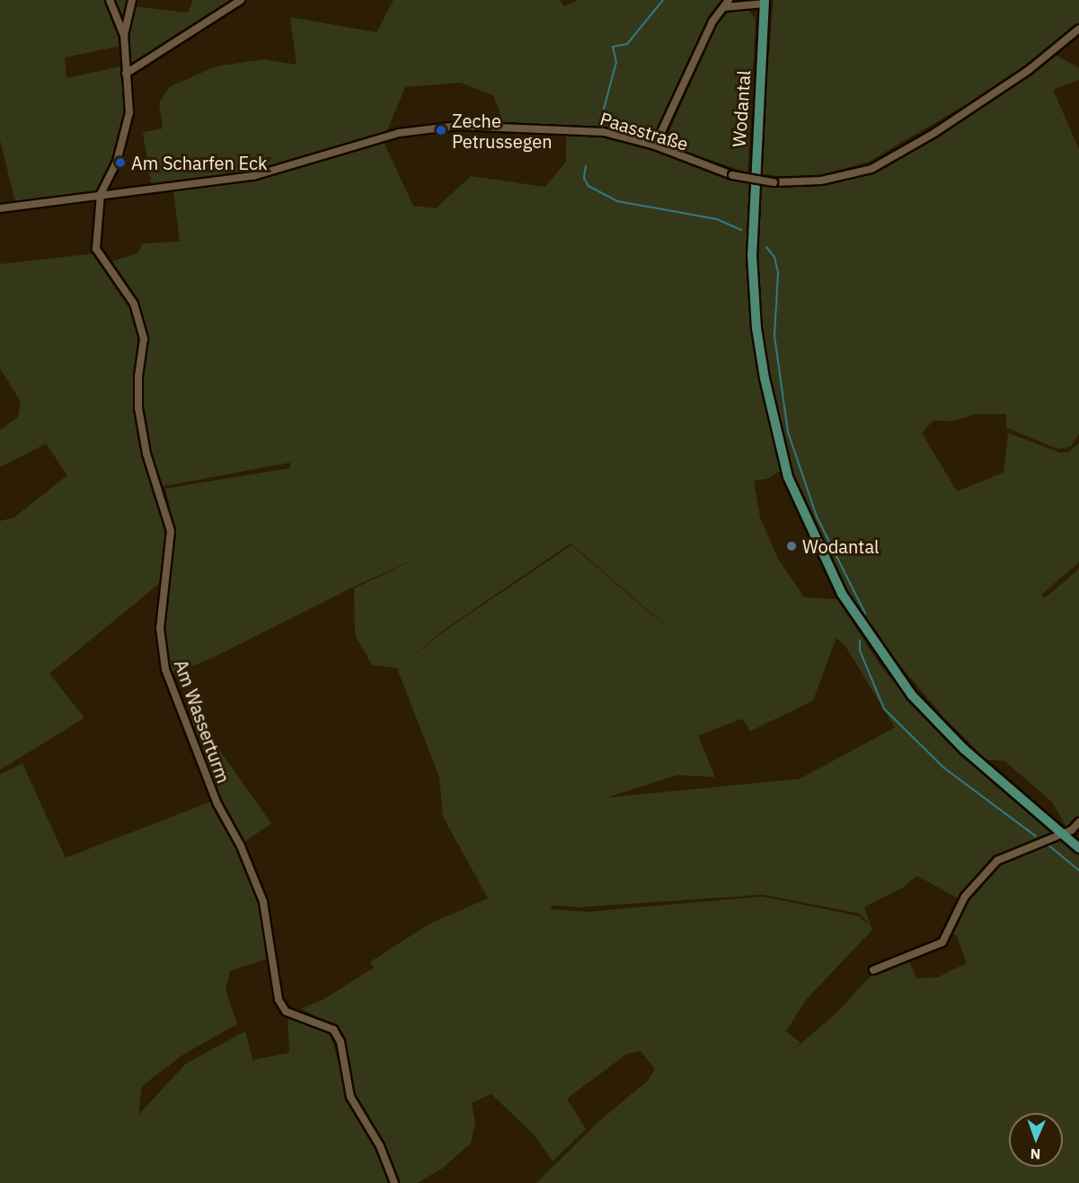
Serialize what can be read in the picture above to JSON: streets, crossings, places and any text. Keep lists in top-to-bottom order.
{
  "streets": {
    "main road": ["Wodantal"],
    "street": ["Paasstraße", "Am Wasserturm"]
  },
  "crossings": [
    ["Paasstraße", "Am Wasserturm"]
  ],
  "places": ["Zeche Petrussegen", "Am Scharfen Eck", "Wodantal"],
  "north": "bottom"
}
